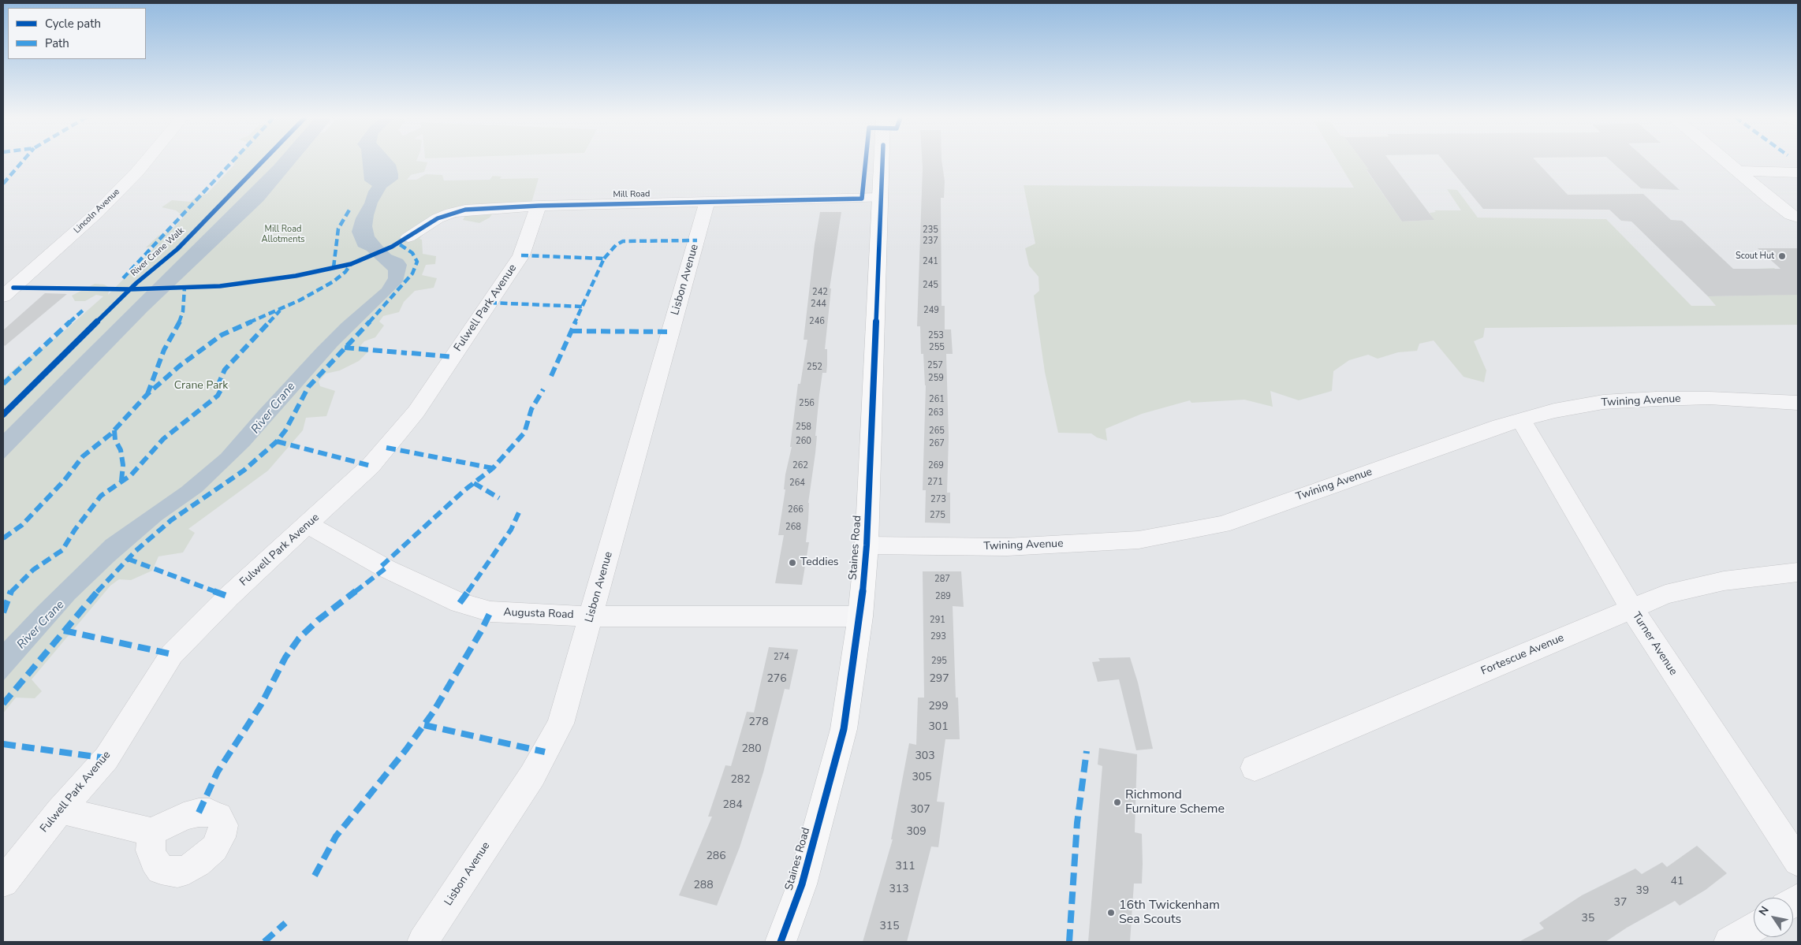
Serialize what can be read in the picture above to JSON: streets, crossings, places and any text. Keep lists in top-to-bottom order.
{
  "streets": {
    "main road": ["Staines Road"],
    "street": [
      "Mill Road",
      "Lincoln Avenue",
      "Lisbon Avenue",
      "Fulwell Park Avenue",
      "Twining Avenue",
      "Augusta Road",
      "Turner Avenue",
      "Fortescue Avenue"
    ],
    "cycle path": ["River Crane Walk"]
  },
  "crossings": [
    ["Mill Road", "Lisbon Avenue"],
    ["Mill Road", "Fulwell Park Avenue"],
    ["Mill Road", "Staines Road"],
    ["Lisbon Avenue", "Augusta Road"],
    ["Fulwell Park Avenue", "Augusta Road"],
    ["Twining Avenue", "Staines Road"],
    ["Twining Avenue", "Turner Avenue"],
    ["Staines Road", "Augusta Road"],
    ["Turner Avenue", "Fortescue Avenue"]
  ],
  "water": ["River Crane"],
  "parks": ["Mill Road Allotments", "Crane Park"],
  "places": [
    "Scout Hut",
    "Teddies",
    "Richmond Furniture Scheme",
    "16th Twickenham Sea Scouts"
  ],
  "house_numbers": [
    "235",
    "237",
    "241",
    "245",
    "242",
    "244",
    "249",
    "246",
    "253",
    "255",
    "257",
    "252",
    "259",
    "261",
    "256",
    "263",
    "258",
    "265",
    "260",
    "267",
    "262",
    "269",
    "271",
    "264",
    "273",
    "266",
    "275",
    "268",
    "287",
    "289",
    "291",
    "293",
    "274",
    "295",
    "276",
    "297",
    "299",
    "278",
    "301",
    "280",
    "303",
    "305",
    "282",
    "284",
    "307",
    "309",
    "286",
    "311",
    "41",
    "288",
    "313",
    "39",
    "37",
    "35",
    "315"
  ],
  "legend": ["Cycle path", "Path"],
  "north": "top left"
}
